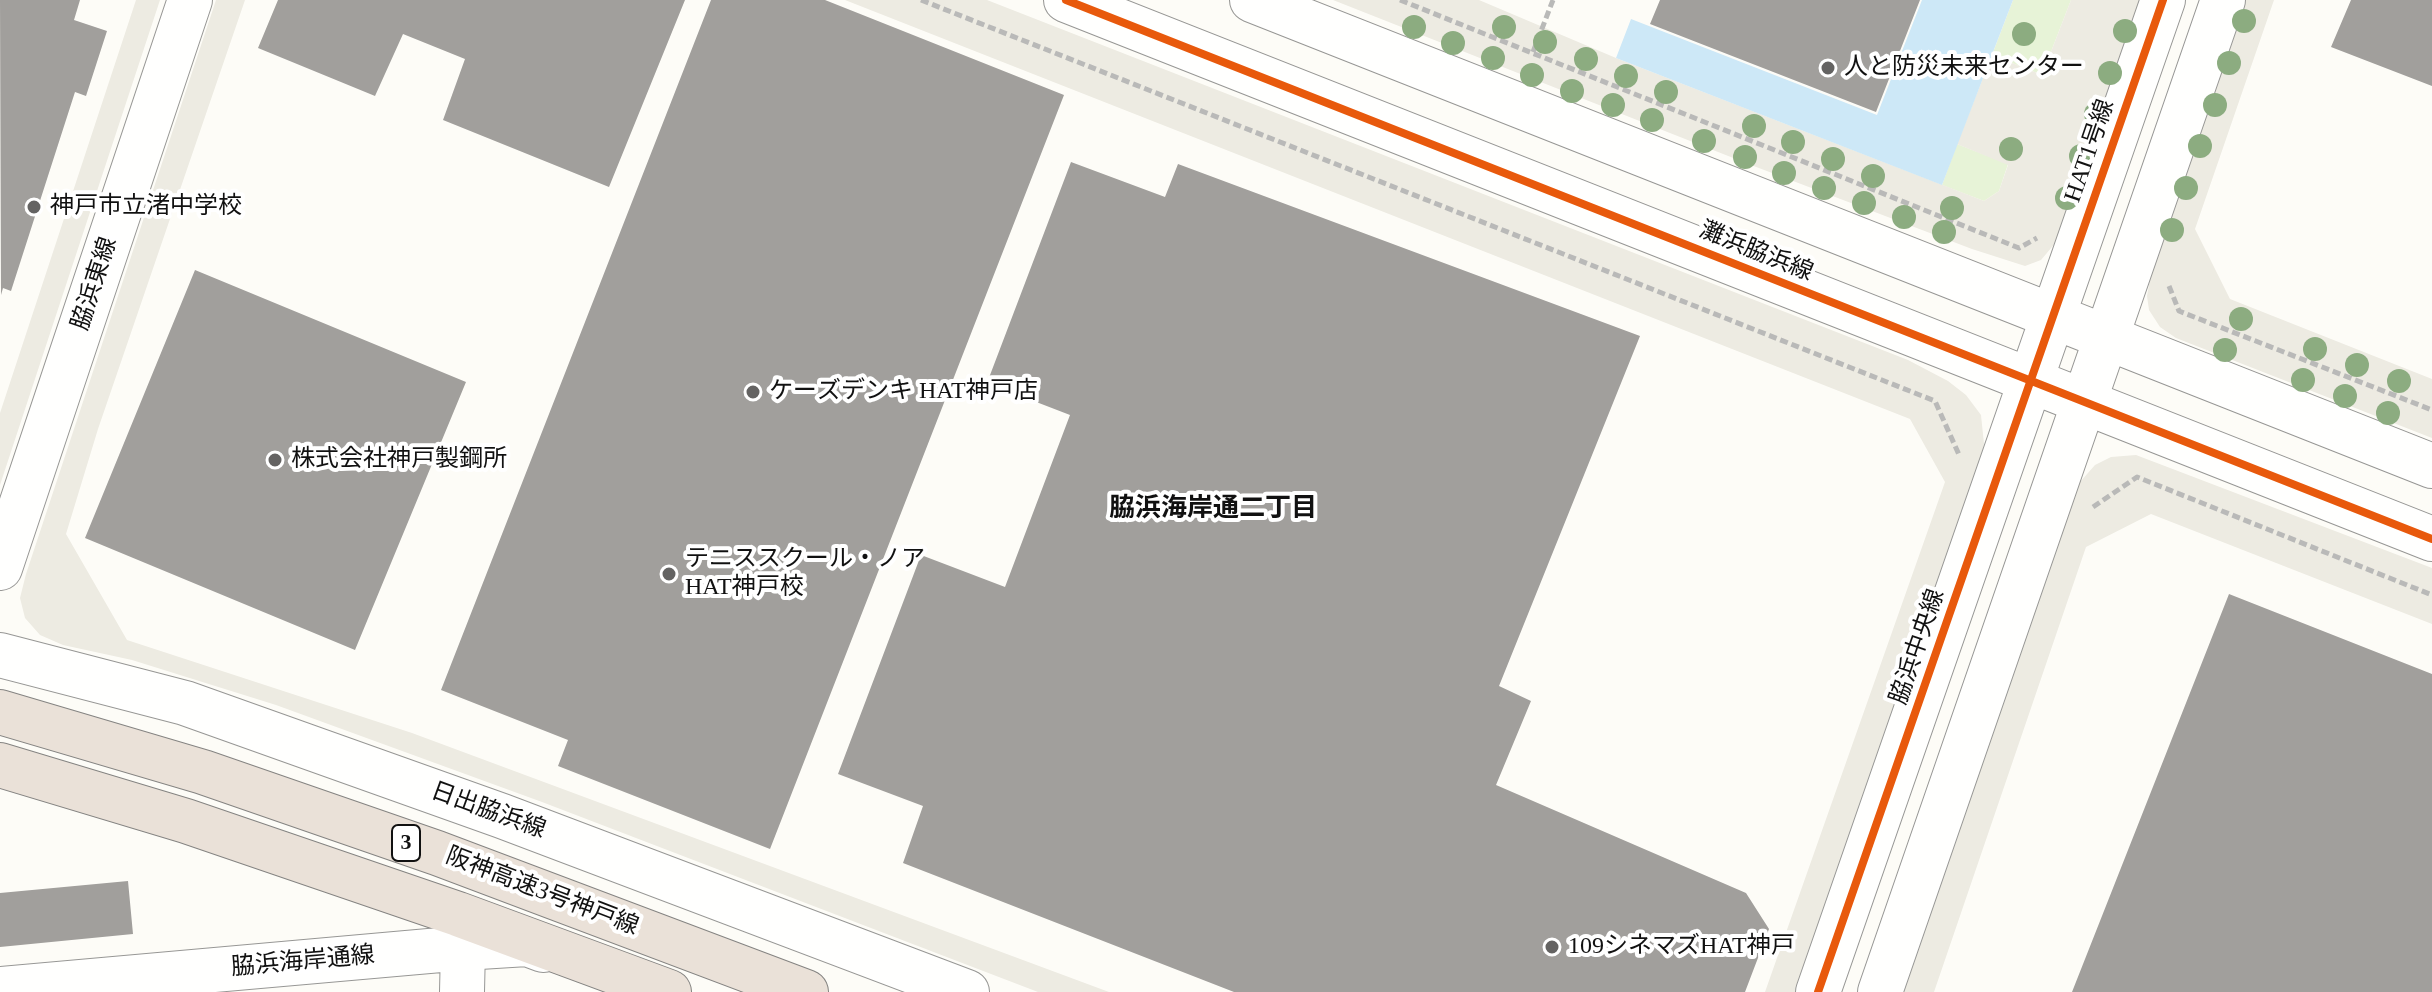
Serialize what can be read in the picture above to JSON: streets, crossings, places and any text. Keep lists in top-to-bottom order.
{
  "streets": {
    "highway": ["3", "阪神高速3号神戸線"],
    "street": [
      "HAT1号線",
      "灘浜脇浜線",
      "脇浜東線",
      "脇浜中央線",
      "日出脇浜線",
      "脇浜海岸通線"
    ]
  },
  "crossings": [
    ["HAT1号線", "灘浜脇浜線"],
    ["HAT1号線", "脇浜中央線"],
    ["灘浜脇浜線", "脇浜中央線"]
  ],
  "districts": ["脇浜海岸通二丁目"],
  "places": [
    "人と防災未来センター",
    "神戸市立渚中学校",
    "ケーズデンキ HAT神戸店",
    "株式会社神戸製鋼所",
    "テニススクール・ノア HAT神戸校",
    "109シネマズHAT神戸"
  ]
}
